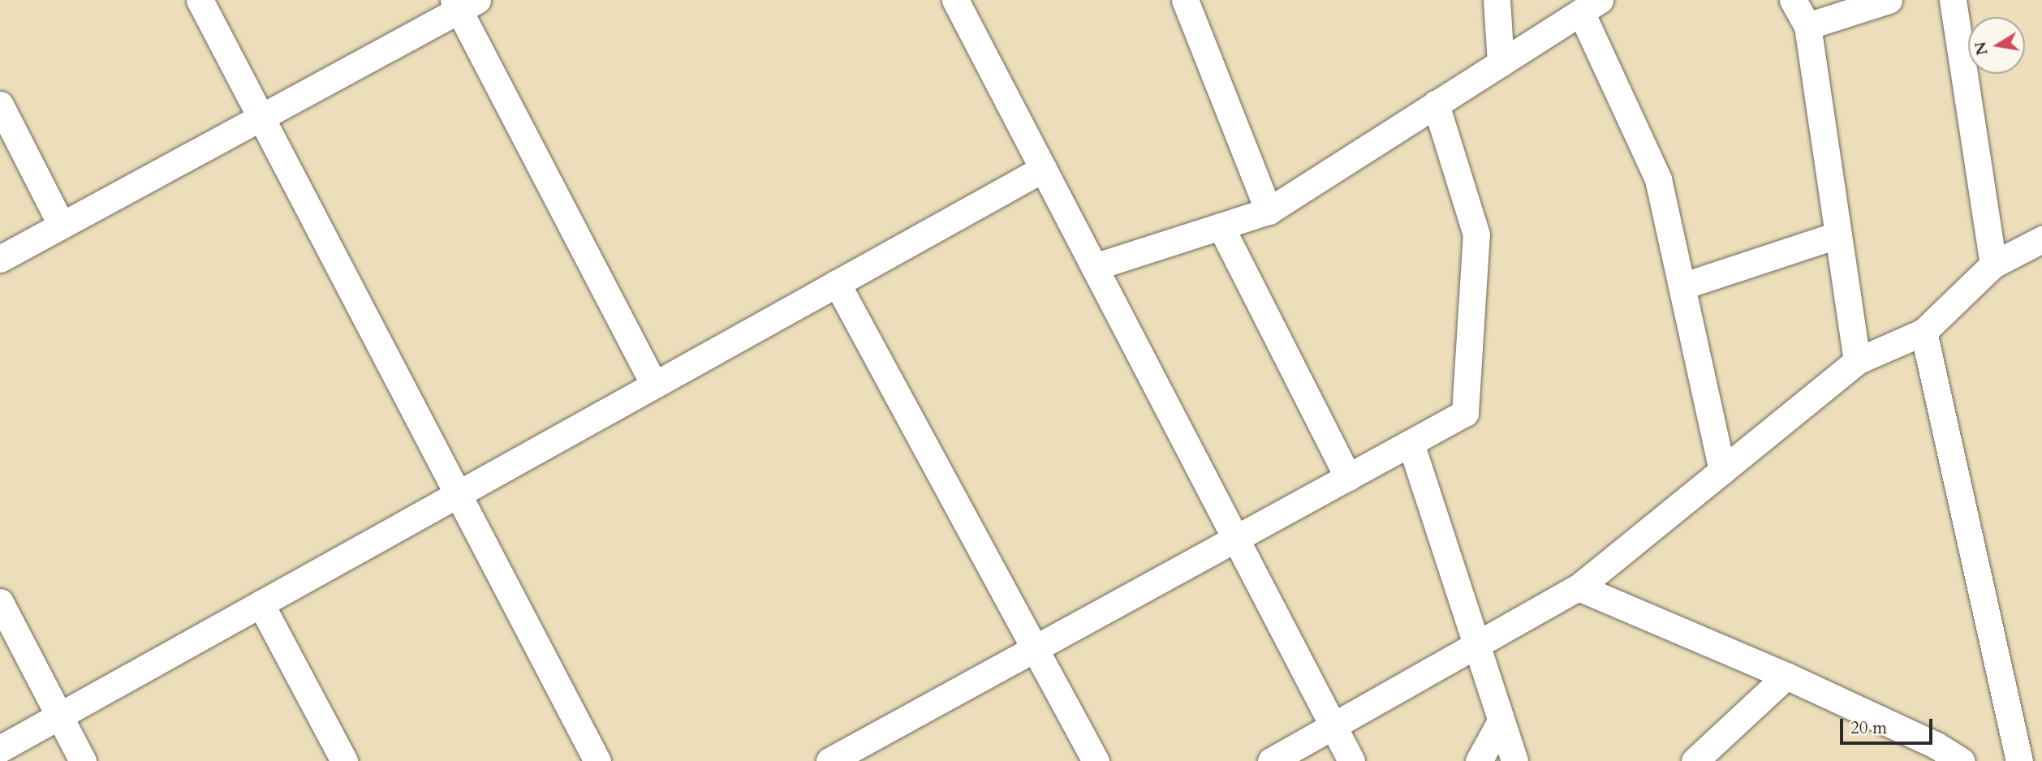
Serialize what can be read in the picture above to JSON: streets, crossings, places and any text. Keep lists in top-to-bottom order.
{
  "scale_bar": "20 m",
  "north": "left"
}
